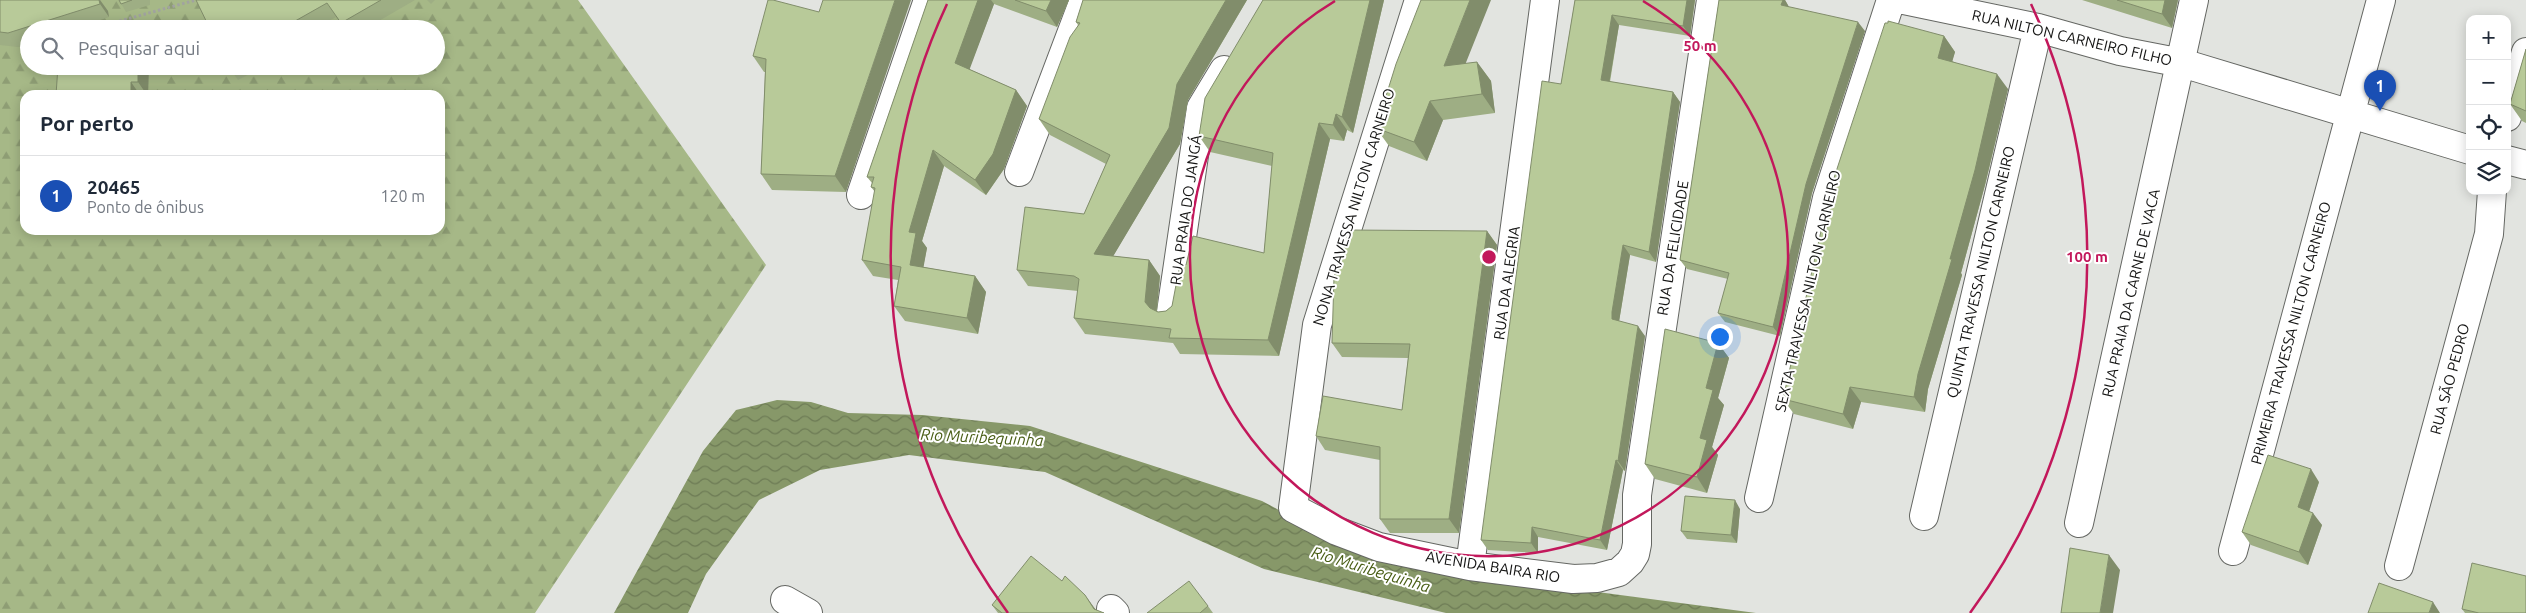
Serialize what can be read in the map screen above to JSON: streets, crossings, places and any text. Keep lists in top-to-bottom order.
{
  "streets": {
    "street": [
      "RUA NILTON CARNEIRO FILHO",
      "NONA TRAVESSA NILTON CARNEIRO",
      "RUA PRAIA DO JANGÁ",
      "RUA DA FELICIDADE",
      "QUINTA TRAVESSA NILTON CARNEIRO",
      "RUA DA ALEGRIA",
      "SEXTA TRAVESSA NILTON CARNEIRO",
      "RUA PRAIA DA CARNE DE VACA",
      "PRIMEIRA TRAVESSA NILTON CARNEIRO",
      "RUA SÃO PEDRO",
      "AVENIDA BAIRA RIO"
    ]
  },
  "crossings": [
    ["RUA NILTON CARNEIRO FILHO", "QUINTA TRAVESSA NILTON CARNEIRO"],
    ["RUA NILTON CARNEIRO FILHO", "RUA PRAIA DA CARNE DE VACA"],
    ["RUA NILTON CARNEIRO FILHO", "PRIMEIRA TRAVESSA NILTON CARNEIRO"],
    ["NONA TRAVESSA NILTON CARNEIRO", "AVENIDA BAIRA RIO"],
    ["RUA DA FELICIDADE", "AVENIDA BAIRA RIO"],
    ["RUA DA ALEGRIA", "AVENIDA BAIRA RIO"]
  ],
  "water": ["Rio Muribequinha"],
  "page": {
    "map_buttons": ["+", "−"],
    "search": "Pesquisar aqui",
    "pins": "1",
    "heading": "Por perto",
    "list": [
      {
        "mark": "1",
        "name": "20465",
        "note": "Ponto de ônibus",
        "value": "120 m"
      }
    ]
  },
  "rings": ["50 m", "100 m"]
}
